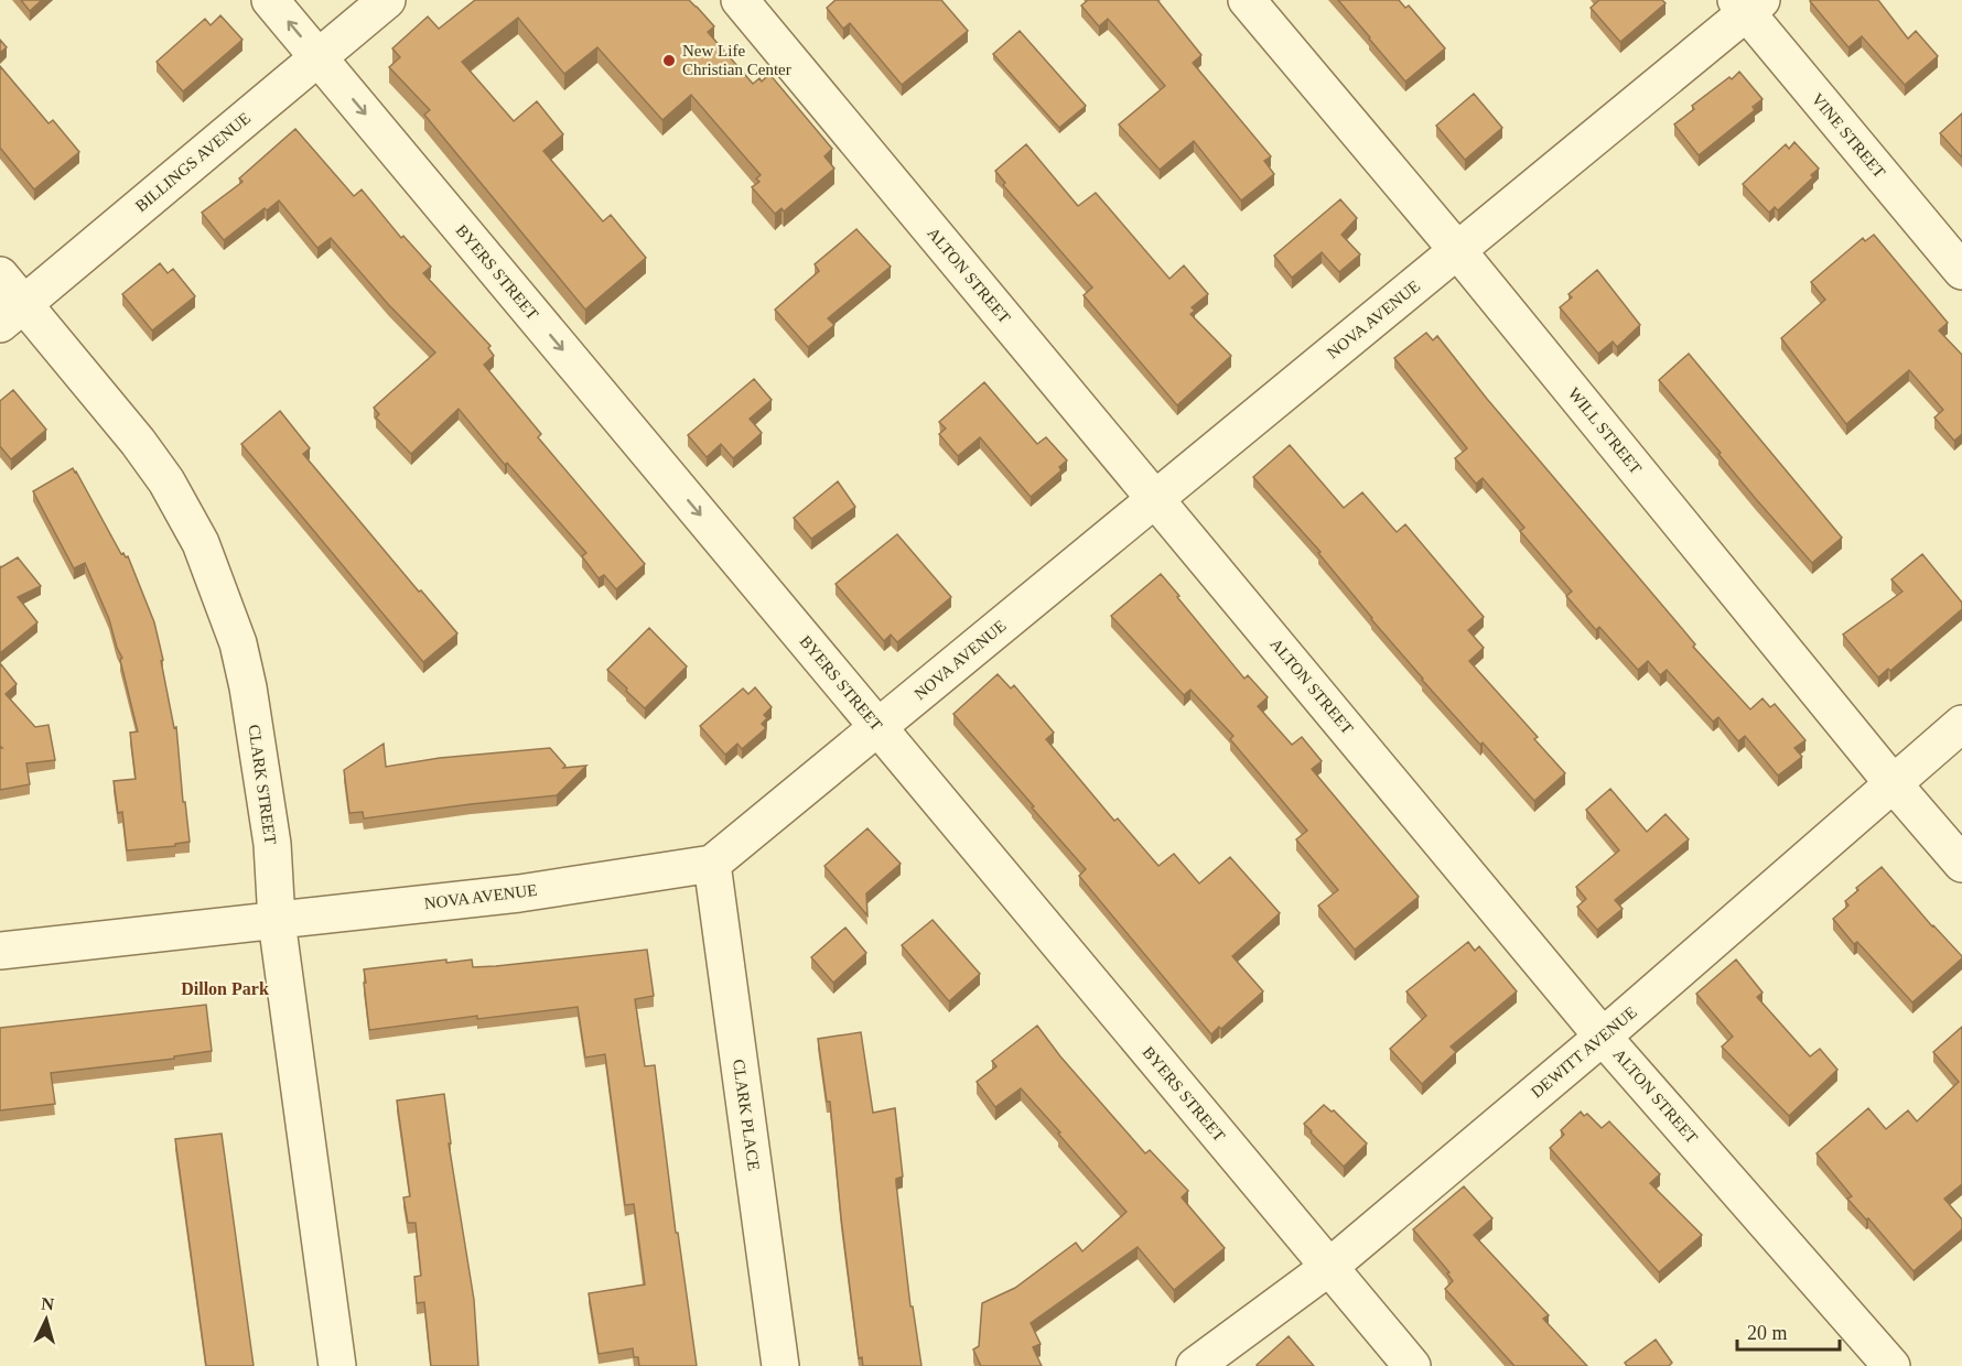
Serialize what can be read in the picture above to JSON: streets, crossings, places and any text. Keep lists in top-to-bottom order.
{
  "streets": {
    "street": [
      "VINE STREET",
      "BILLINGS AVENUE",
      "BYERS STREET",
      "ALTON STREET",
      "NOVA AVENUE",
      "WILL STREET",
      "CLARK STREET",
      "DEWITT AVENUE",
      "CLARK PLACE"
    ]
  },
  "crossings": [
    ["VINE STREET", "NOVA AVENUE"],
    ["BILLINGS AVENUE", "BYERS STREET"],
    ["BILLINGS AVENUE", "CLARK STREET"],
    ["BYERS STREET", "NOVA AVENUE"],
    ["BYERS STREET", "DEWITT AVENUE"],
    ["ALTON STREET", "NOVA AVENUE"],
    ["ALTON STREET", "DEWITT AVENUE"],
    ["NOVA AVENUE", "WILL STREET"],
    ["NOVA AVENUE", "CLARK STREET"],
    ["NOVA AVENUE", "CLARK PLACE"],
    ["WILL STREET", "DEWITT AVENUE"]
  ],
  "one_way": ["BYERS STREET"],
  "districts": ["Dillon Park"],
  "places": ["New Life Christian Center"],
  "scale_bar": "20 m",
  "north": "top"
}
